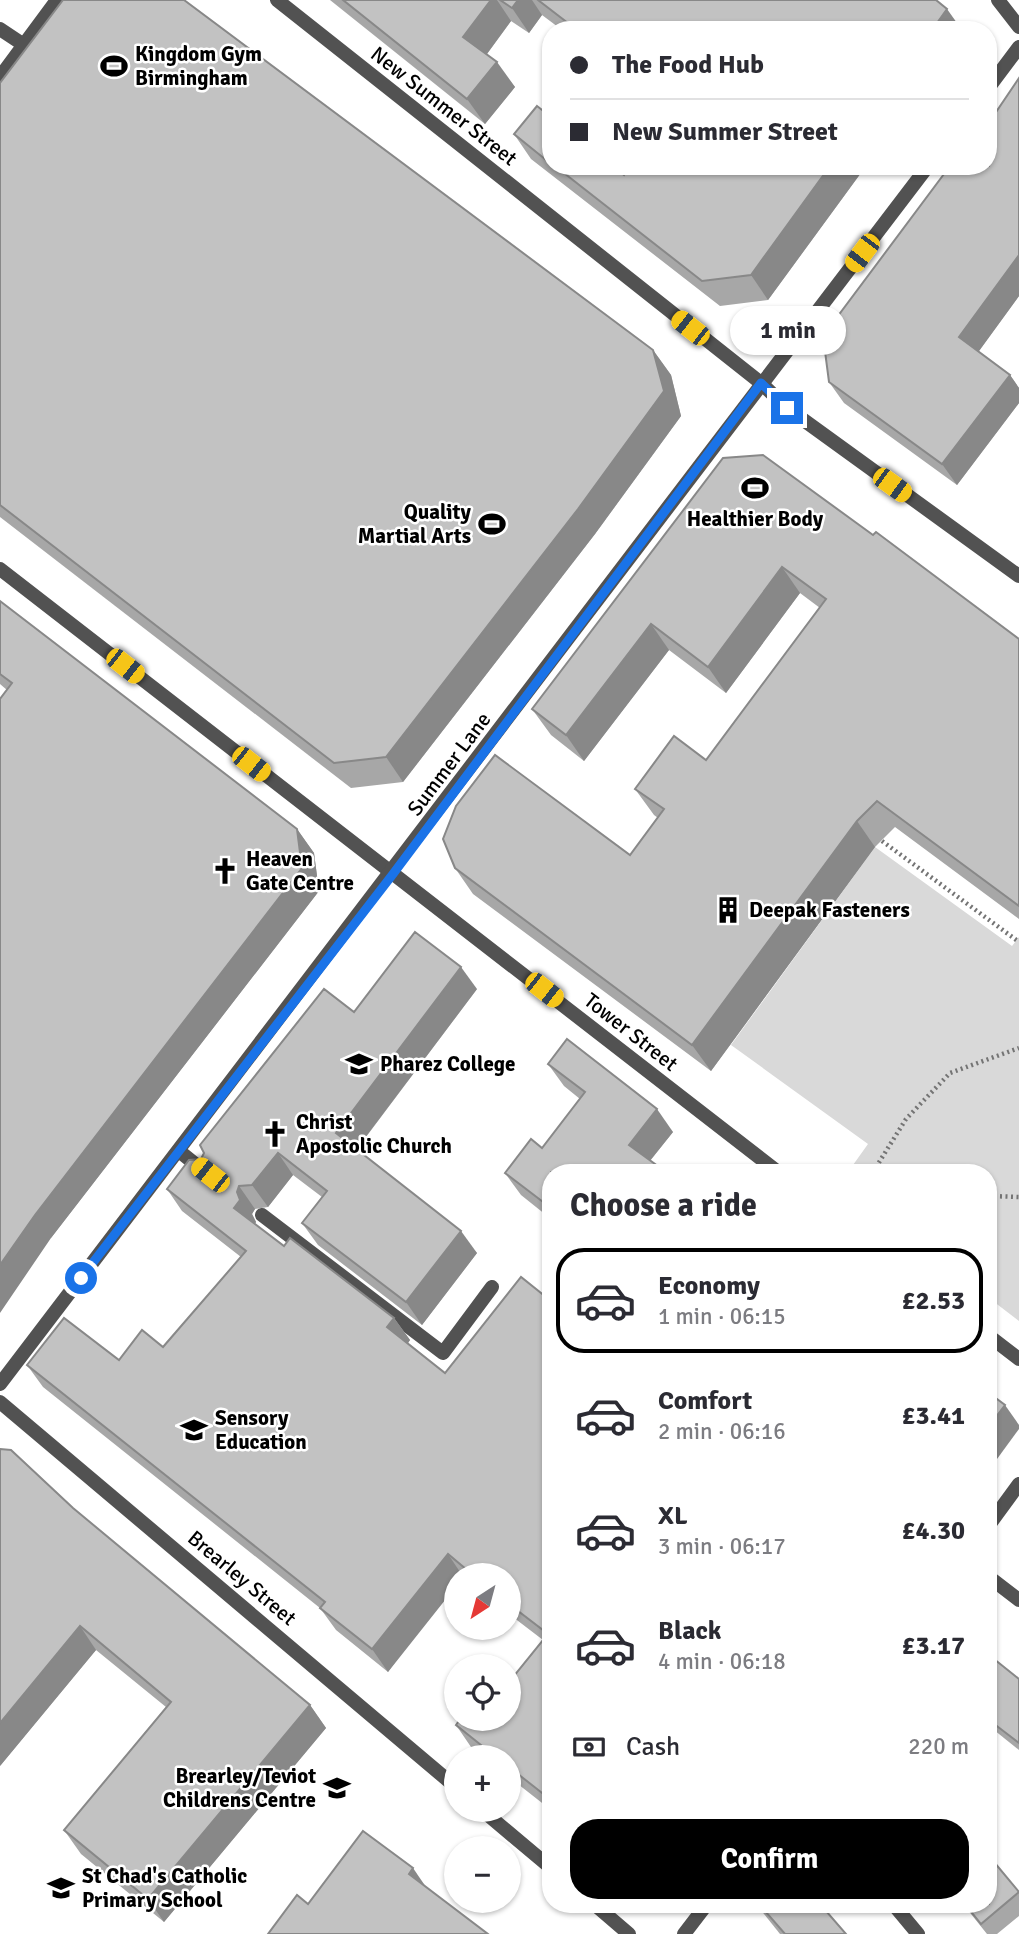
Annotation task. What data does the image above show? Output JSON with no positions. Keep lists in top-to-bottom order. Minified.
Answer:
{"streets":{"street":["New Summer Street","Summer Lane","Tower Street","Brearley Street"]},"crossings":[["New Summer Street","Summer Lane"],["Summer Lane","Tower Street"]],"places":{"sports":["Kingdom Gym Birmingham","Healthier Body","Quality Martial Arts"],"church":["Heaven Gate Centre","Christ Apostolic Church"],"building":["Deepak Fasteners"],"school or university":["Pharez College","Sensory Education","Brearley/Teviot Childrens Centre","St Chad's Catholic Primary School"]},"north":"bottom left","page":{"banner":["The Food Hub","New Summer Street"],"bubble":"1 min","heading":"Choose a ride","list":[{"name":"Economy","note":"1 min · 06:15","value":"£2.53"},{"name":"Comfort","note":"2 min · 06:16","value":"£3.41"},{"name":"XL","note":"3 min · 06:17","value":"£4.30"},{"name":"Black","note":"4 min · 06:18","value":"£3.17"}],"map_buttons":["+","−"],"pay":["Cash","220 m"],"buttons":"Confirm"}}
